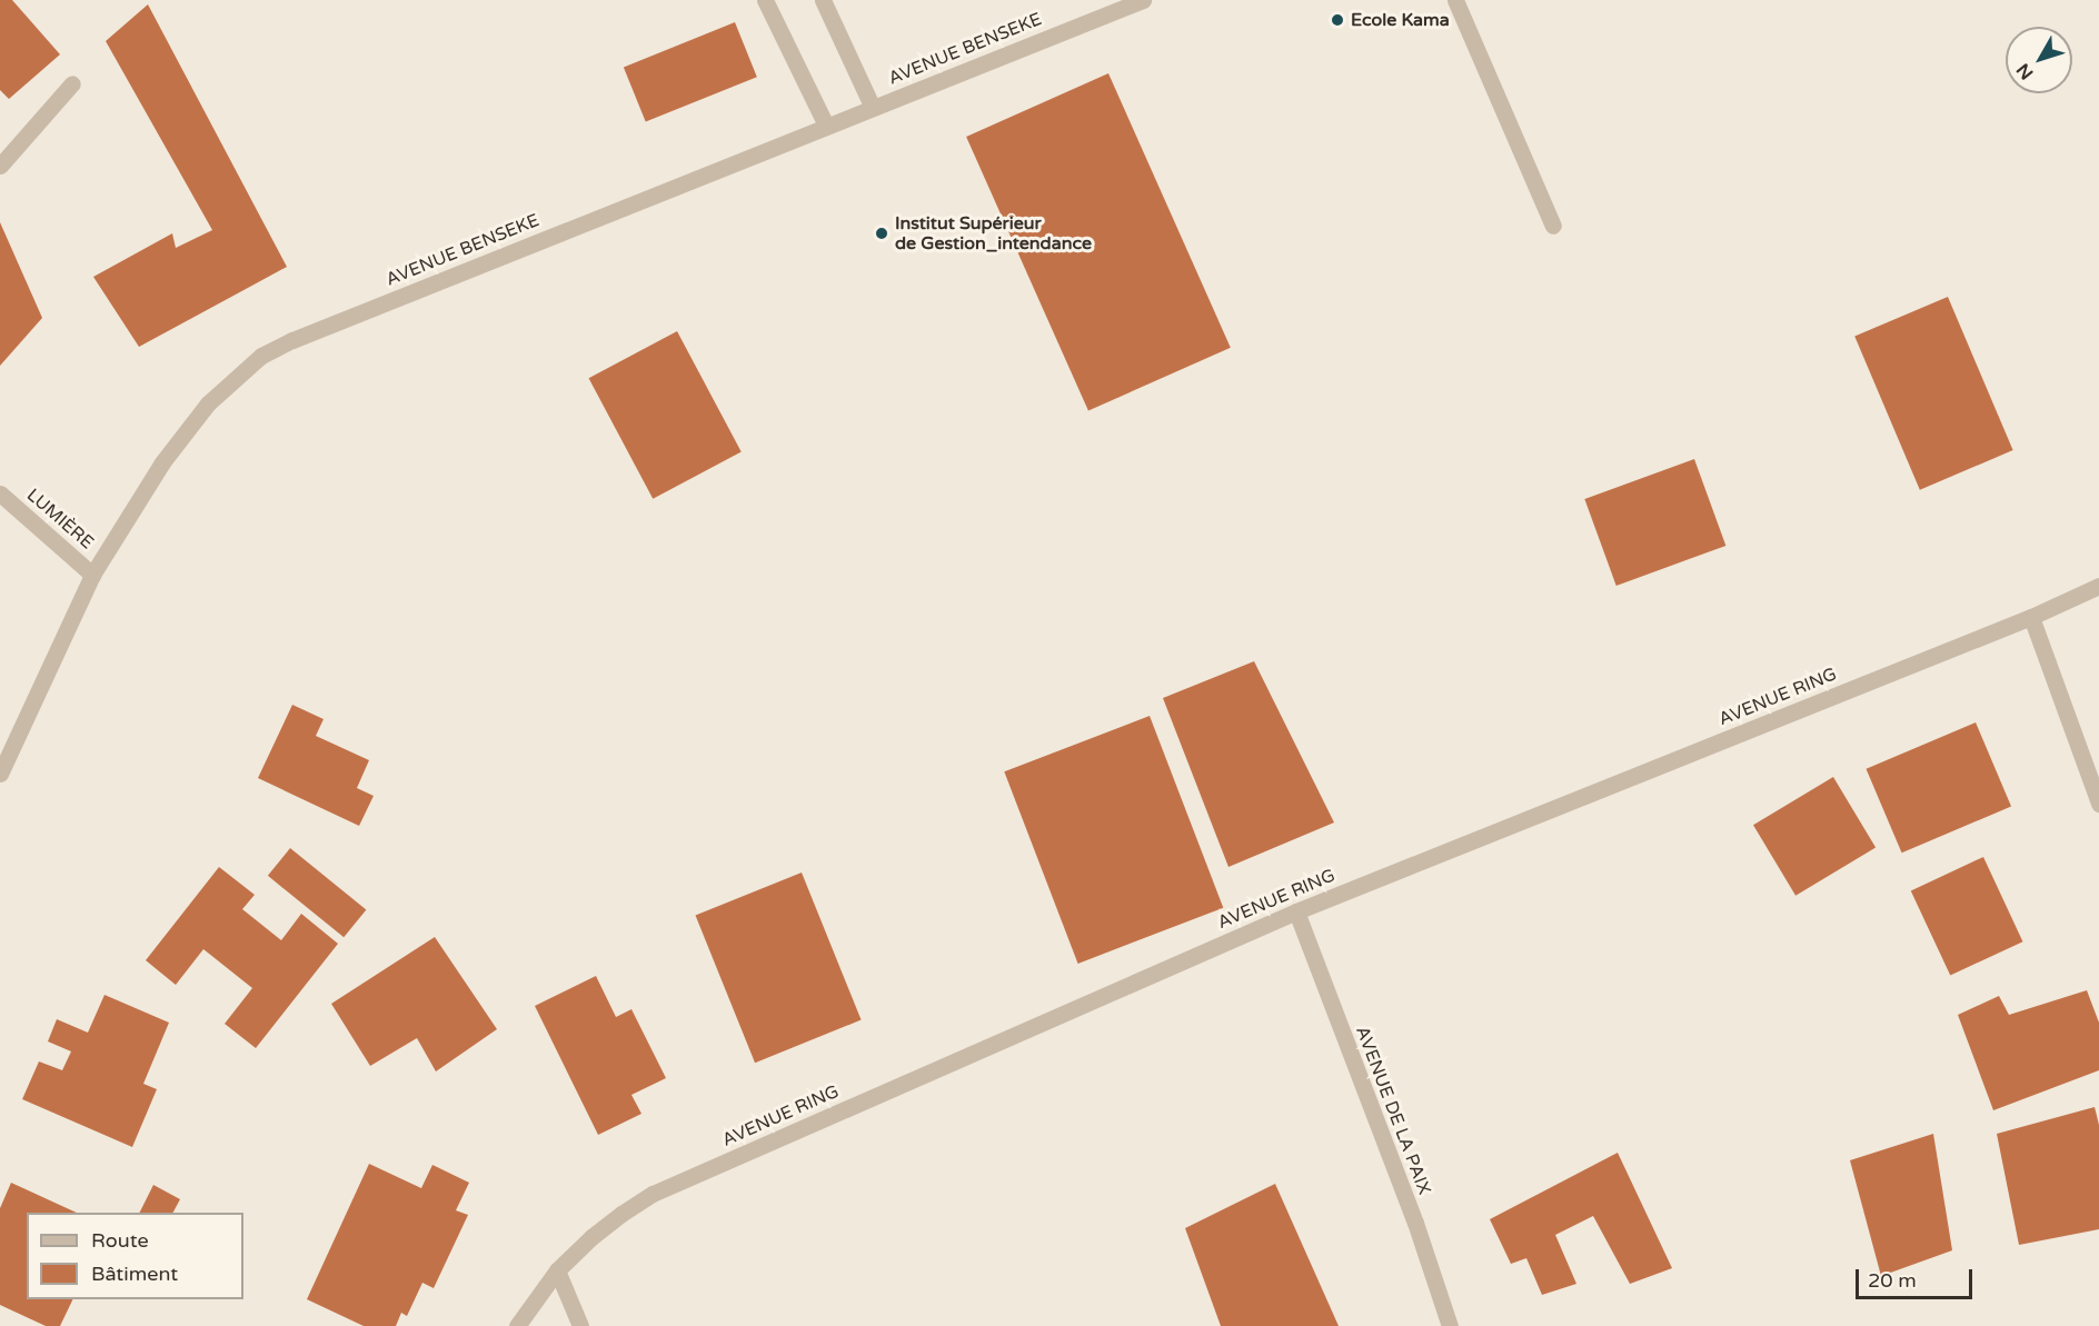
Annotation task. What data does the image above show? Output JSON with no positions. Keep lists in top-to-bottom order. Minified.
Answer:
{"streets":{"street":["AVENUE BENSEKE","LUMIÈRE","AVENUE RING","AVENUE DE LA PAIX"]},"crossings":[["AVENUE BENSEKE","LUMIÈRE"],["AVENUE RING","AVENUE DE LA PAIX"]],"places":["Ecole Kama","Institut Supérieur de Gestion_intendance"],"legend":["Route","Bâtiment"],"scale_bar":"20 m","north":"bottom left"}
